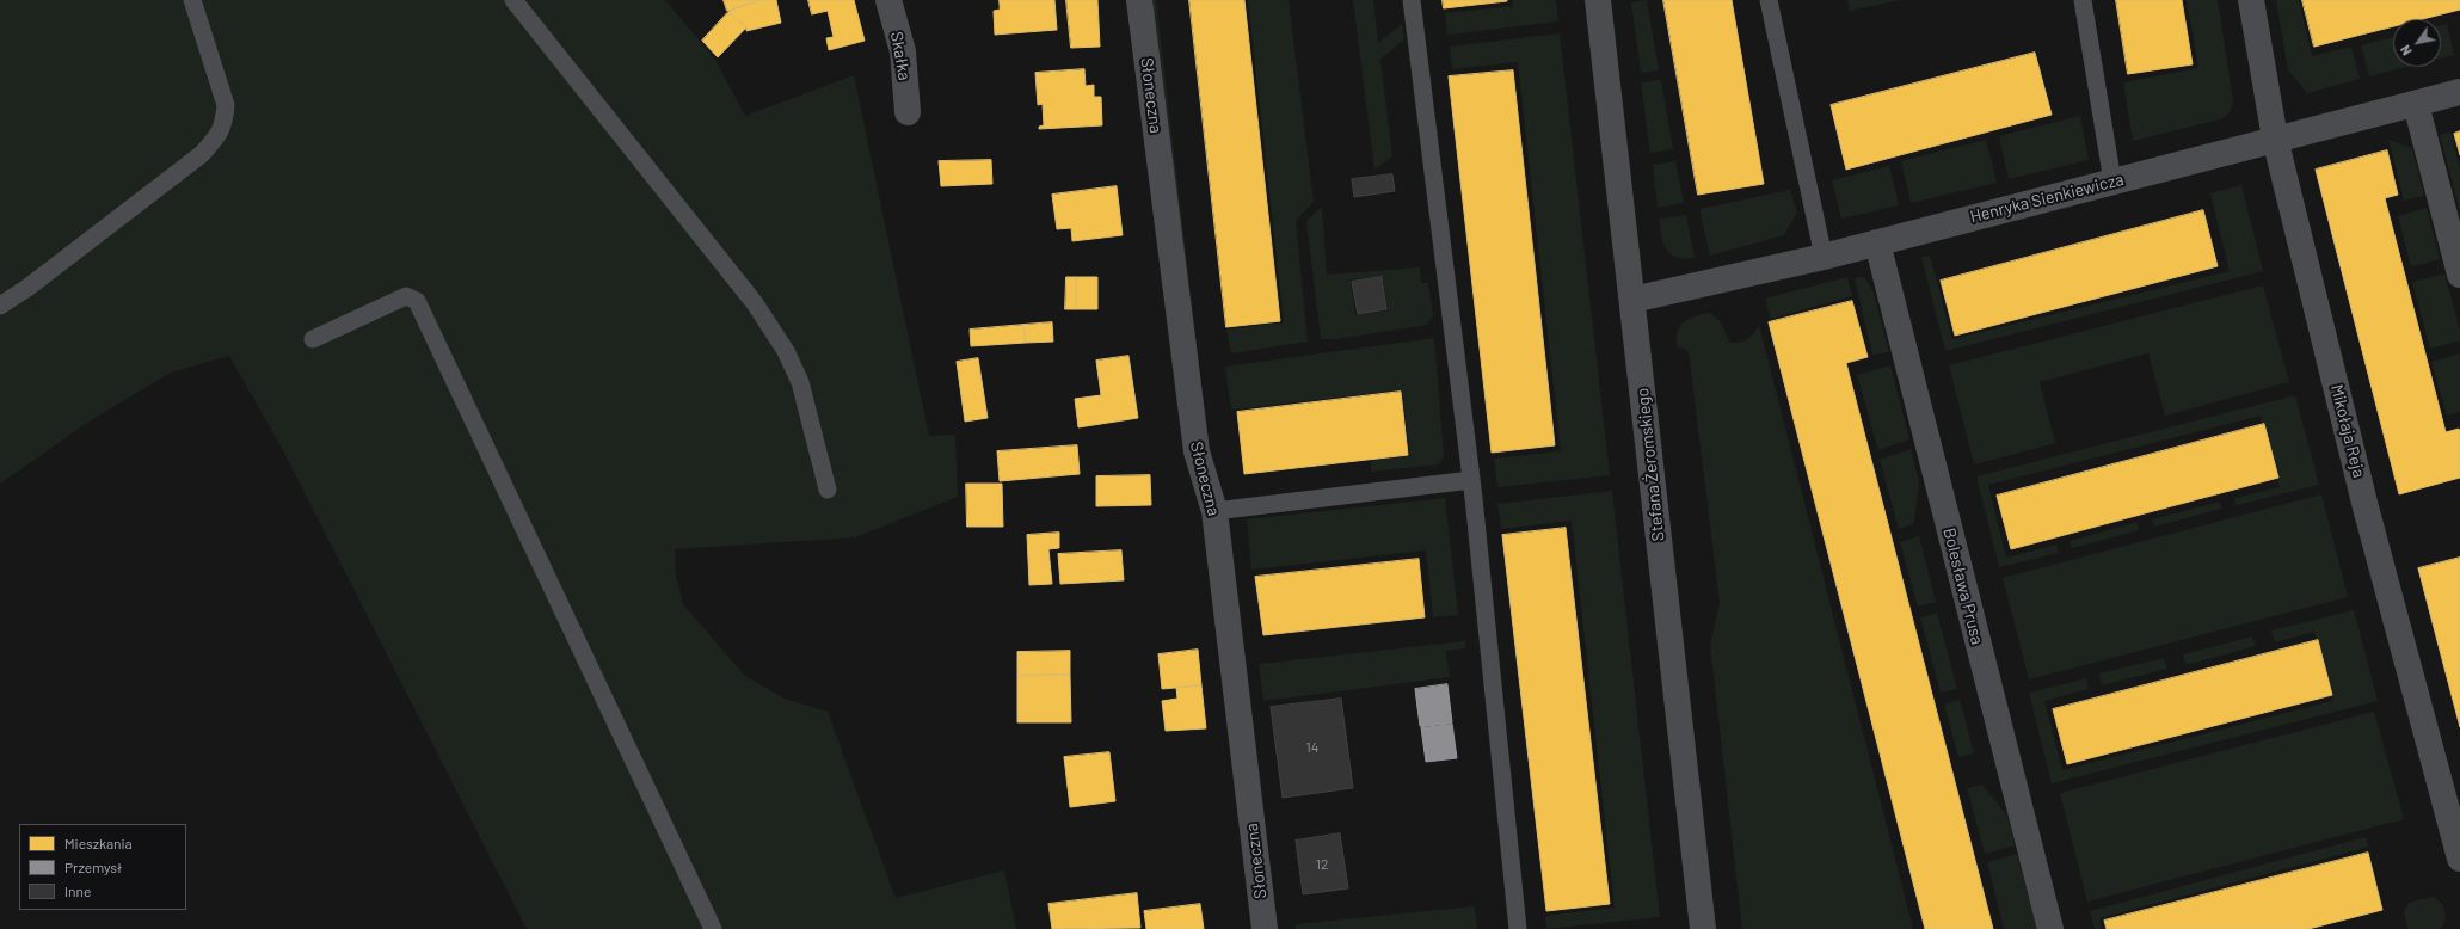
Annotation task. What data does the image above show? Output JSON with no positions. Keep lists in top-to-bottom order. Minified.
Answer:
{"streets":{"street":["Skałka","Słoneczna","Henryka Sienkiewicza","Mikołaja Reja","Stefana Żeromskiego","Bolesława Prusa"]},"crossings":[["Henryka Sienkiewicza","Mikołaja Reja"],["Henryka Sienkiewicza","Stefana Żeromskiego"],["Henryka Sienkiewicza","Bolesława Prusa"]],"house_numbers":["14","12"],"legend":["Mieszkania","Przemysł","Inne"],"north":"bottom left"}
